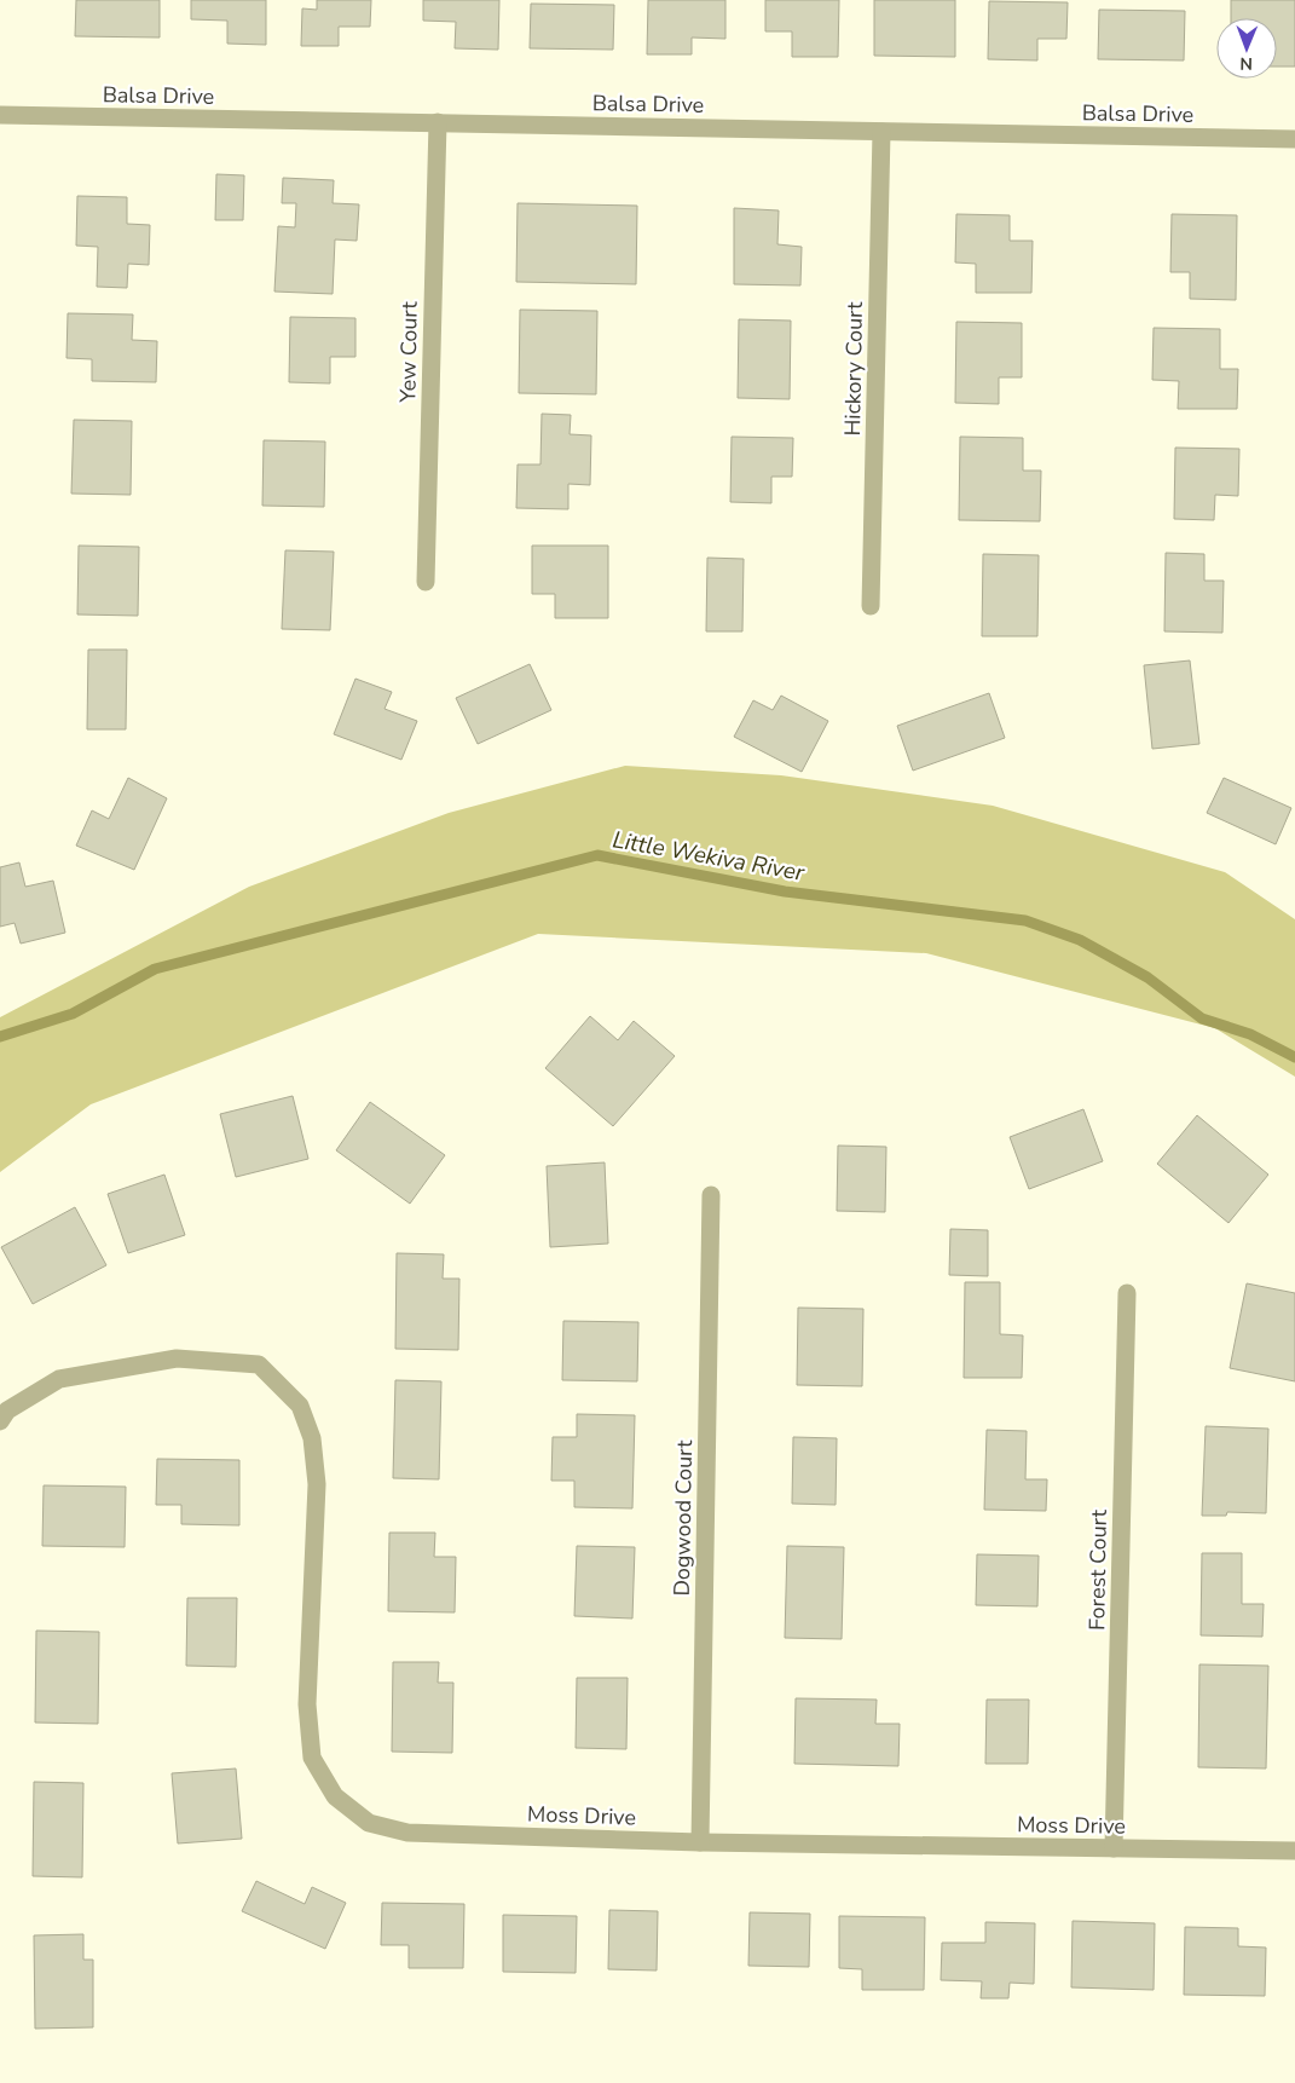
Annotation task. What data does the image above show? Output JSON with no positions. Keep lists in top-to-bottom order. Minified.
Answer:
{"streets":{"street":["Balsa Drive","Yew Court","Hickory Court","Dogwood Court","Forest Court","Moss Drive"]},"crossings":[["Balsa Drive","Yew Court"],["Balsa Drive","Hickory Court"],["Dogwood Court","Moss Drive"],["Forest Court","Moss Drive"]],"water":["Little Wekiva River"],"north":"bottom"}
